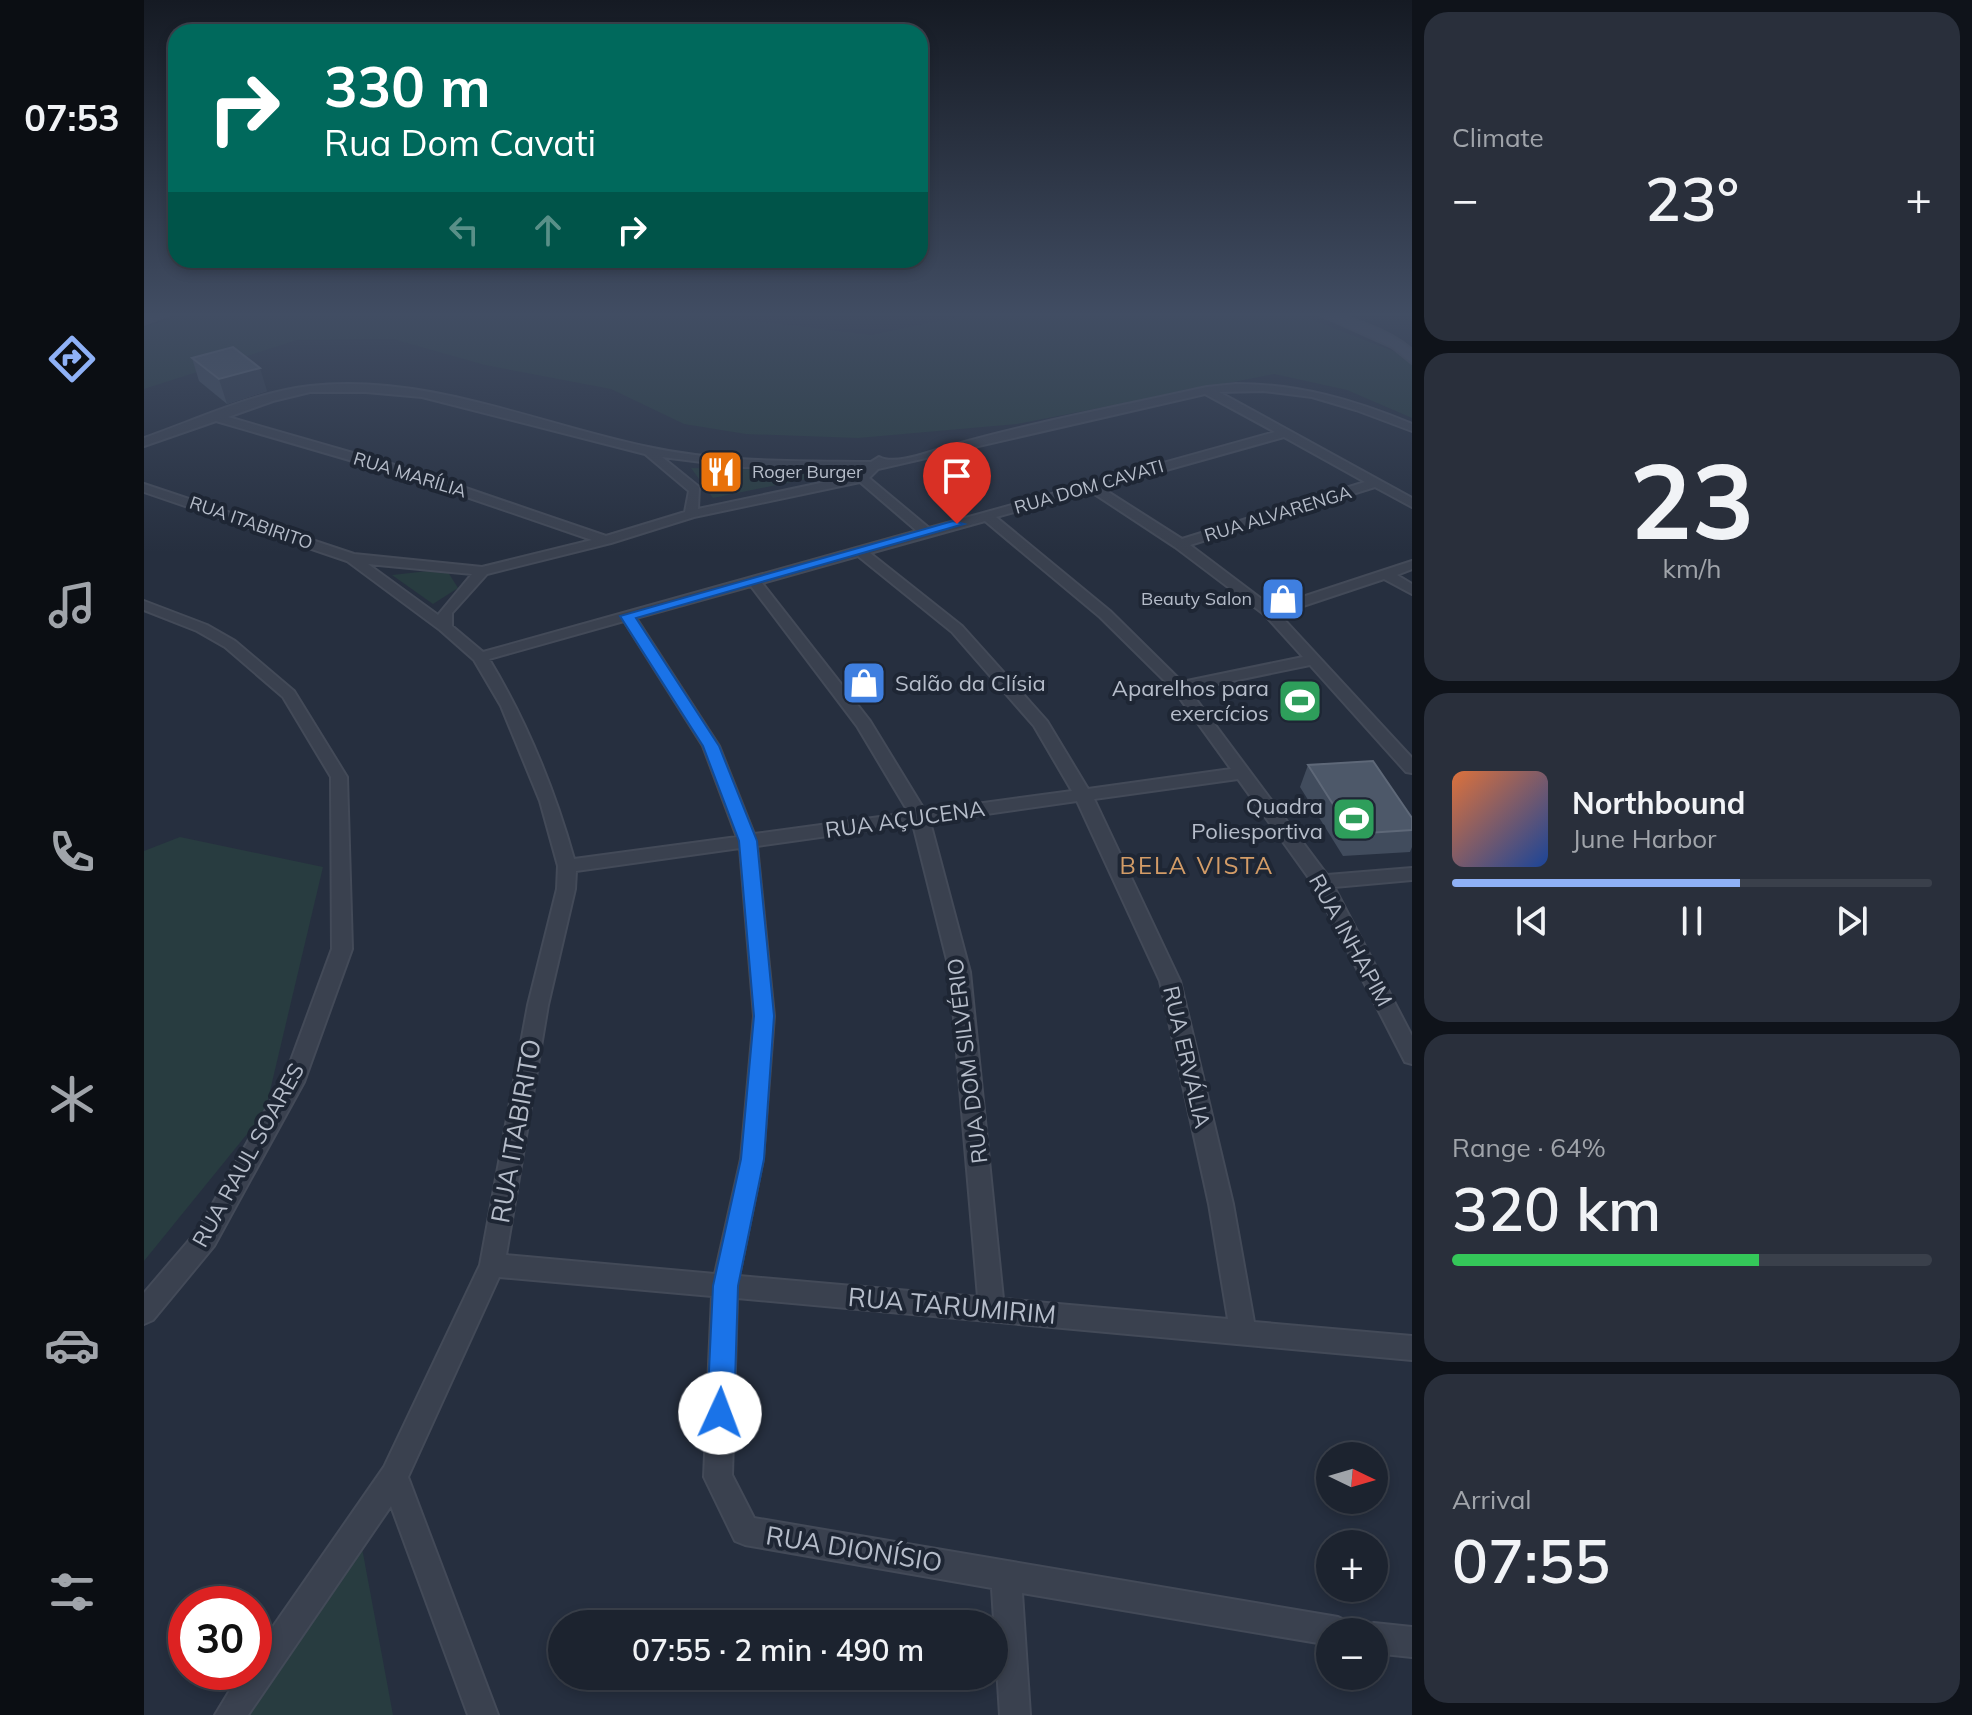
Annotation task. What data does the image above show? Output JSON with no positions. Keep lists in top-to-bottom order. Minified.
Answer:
{"streets":{"street":["RUA MARÍLIA","RUA DOM CAVATI","RUA ALVARENGA","RUA ITABIRITO","RUA AÇUCENA","RUA INHAPIM","RUA ERVÁLIA","RUA DOM SILVÉRIO","RUA RAUL SOARES","RUA TARUMIRIM","RUA DIONÍSIO"]},"crossings":[["RUA DOM CAVATI","RUA ITABIRITO"],["RUA DOM CAVATI","RUA INHAPIM"],["RUA DOM CAVATI","RUA ERVÁLIA"],["RUA DOM CAVATI","RUA DOM SILVÉRIO"],["RUA DOM CAVATI","RUA DIONÍSIO"],["RUA ITABIRITO","RUA AÇUCENA"],["RUA ITABIRITO","RUA TARUMIRIM"],["RUA AÇUCENA","RUA INHAPIM"],["RUA AÇUCENA","RUA ERVÁLIA"],["RUA AÇUCENA","RUA DOM SILVÉRIO"],["RUA AÇUCENA","RUA DIONÍSIO"],["RUA ERVÁLIA","RUA TARUMIRIM"],["RUA DOM SILVÉRIO","RUA TARUMIRIM"],["RUA TARUMIRIM","RUA DIONÍSIO"]],"districts":["BELA VISTA"],"places":{"restaurant":["Roger Burger"],"shop":["Beauty Salon","Salão da Clísia"],"sports":["Aparelhos para exercícios","Quadra Poliesportiva"]},"north":"right","page":{"tabs":"07:53","tile":["Climate",["23","km/h"],["Range · 64%","320 km"],["Arrival","07:55"]],"turn":["330 m","Rua Dom Cavati"],"heat":["−","23°","+"],"song":["Northbound","June Harbor"],"map_buttons":["+","−"],"limit":"30","trip":"07:55 · 2 min · 490 m"}}
